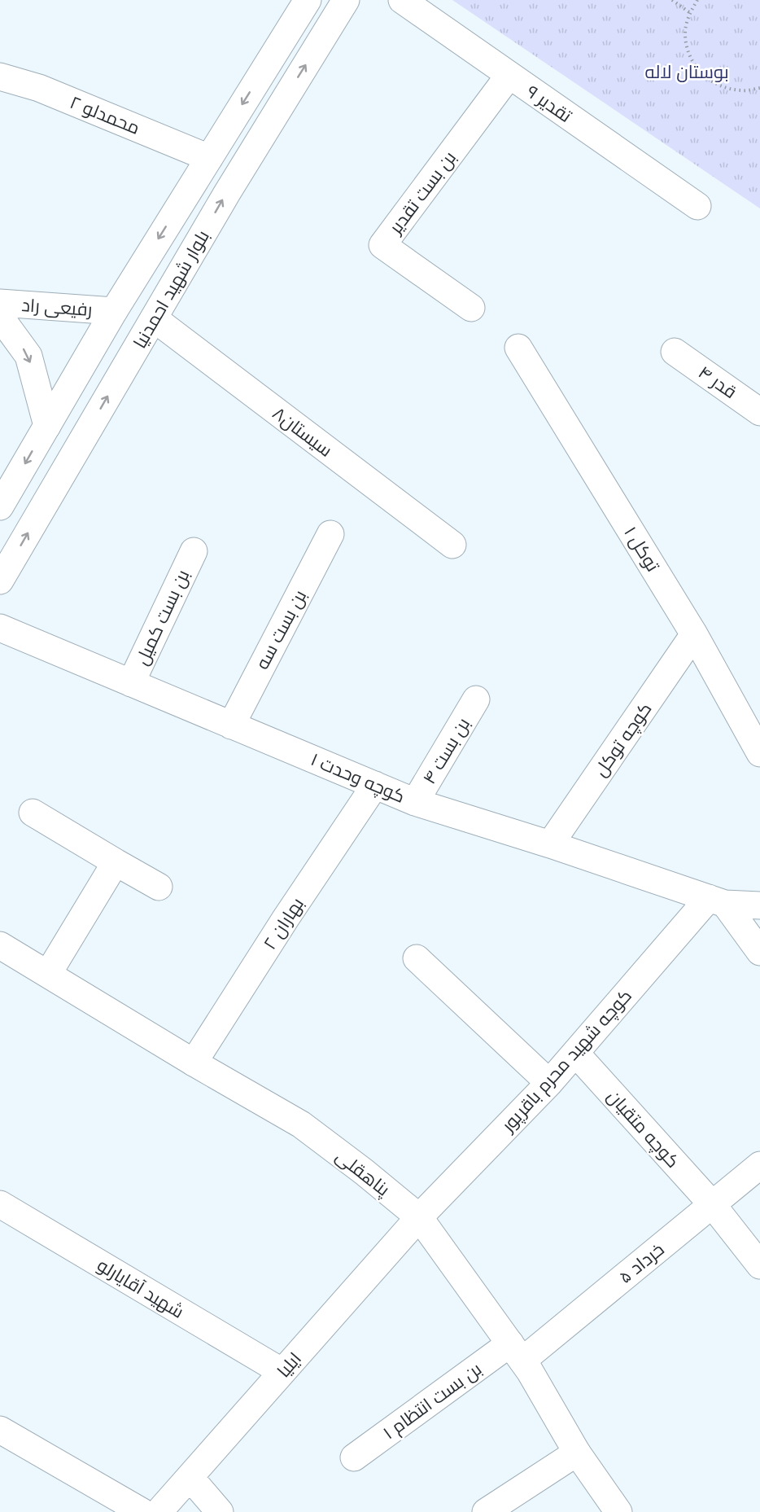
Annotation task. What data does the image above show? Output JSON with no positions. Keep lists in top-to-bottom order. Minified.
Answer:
{"streets":{"street":["۹ تقدیر","محمدلو ۲","بن بست تقدیر","بلوار شهید احمدنیا","رفیعی راد","قدر ۴","سیستان۸","توکل ۱","بن بست کمیل","بن بست سه","کوچه توکل","بن بست ۴","کوچه وحدت ۱","بهاران ۲","کوچه شهید محرم باقرپور","کوچه متقیان","پناهقلی","خرداد ۵","شهید آقایارلو","ایلیا","بن بست انتظام ۱"]},"crossings":[["۹ تقدیر","بن بست تقدیر"],["محمدلو ۲","بلوار شهید احمدنیا"],["بلوار شهید احمدنیا","رفیعی راد"],["بلوار شهید احمدنیا","سیستان۸"],["توکل ۱","کوچه توکل"],["بن بست کمیل","کوچه وحدت ۱"],["بن بست سه","کوچه وحدت ۱"],["کوچه توکل","کوچه وحدت ۱"],["بن بست ۴","کوچه وحدت ۱"],["کوچه وحدت ۱","بهاران ۲"],["کوچه وحدت ۱","کوچه شهید محرم باقرپور"],["بهاران ۲","پناهقلی"],["کوچه شهید محرم باقرپور","کوچه متقیان"],["کوچه شهید محرم باقرپور","پناهقلی"],["کوچه شهید محرم باقرپور","ایلیا"],["کوچه متقیان","خرداد ۵"],["پناهقلی","خرداد ۵"],["پناهقلی","ایلیا"],["پناهقلی","بن بست انتظام ۱"],["خرداد ۵","بن بست انتظام ۱"],["شهید آقایارلو","ایلیا"]],"one_way":["رفیعی راد"],"parks":["بوستان لاله"]}
